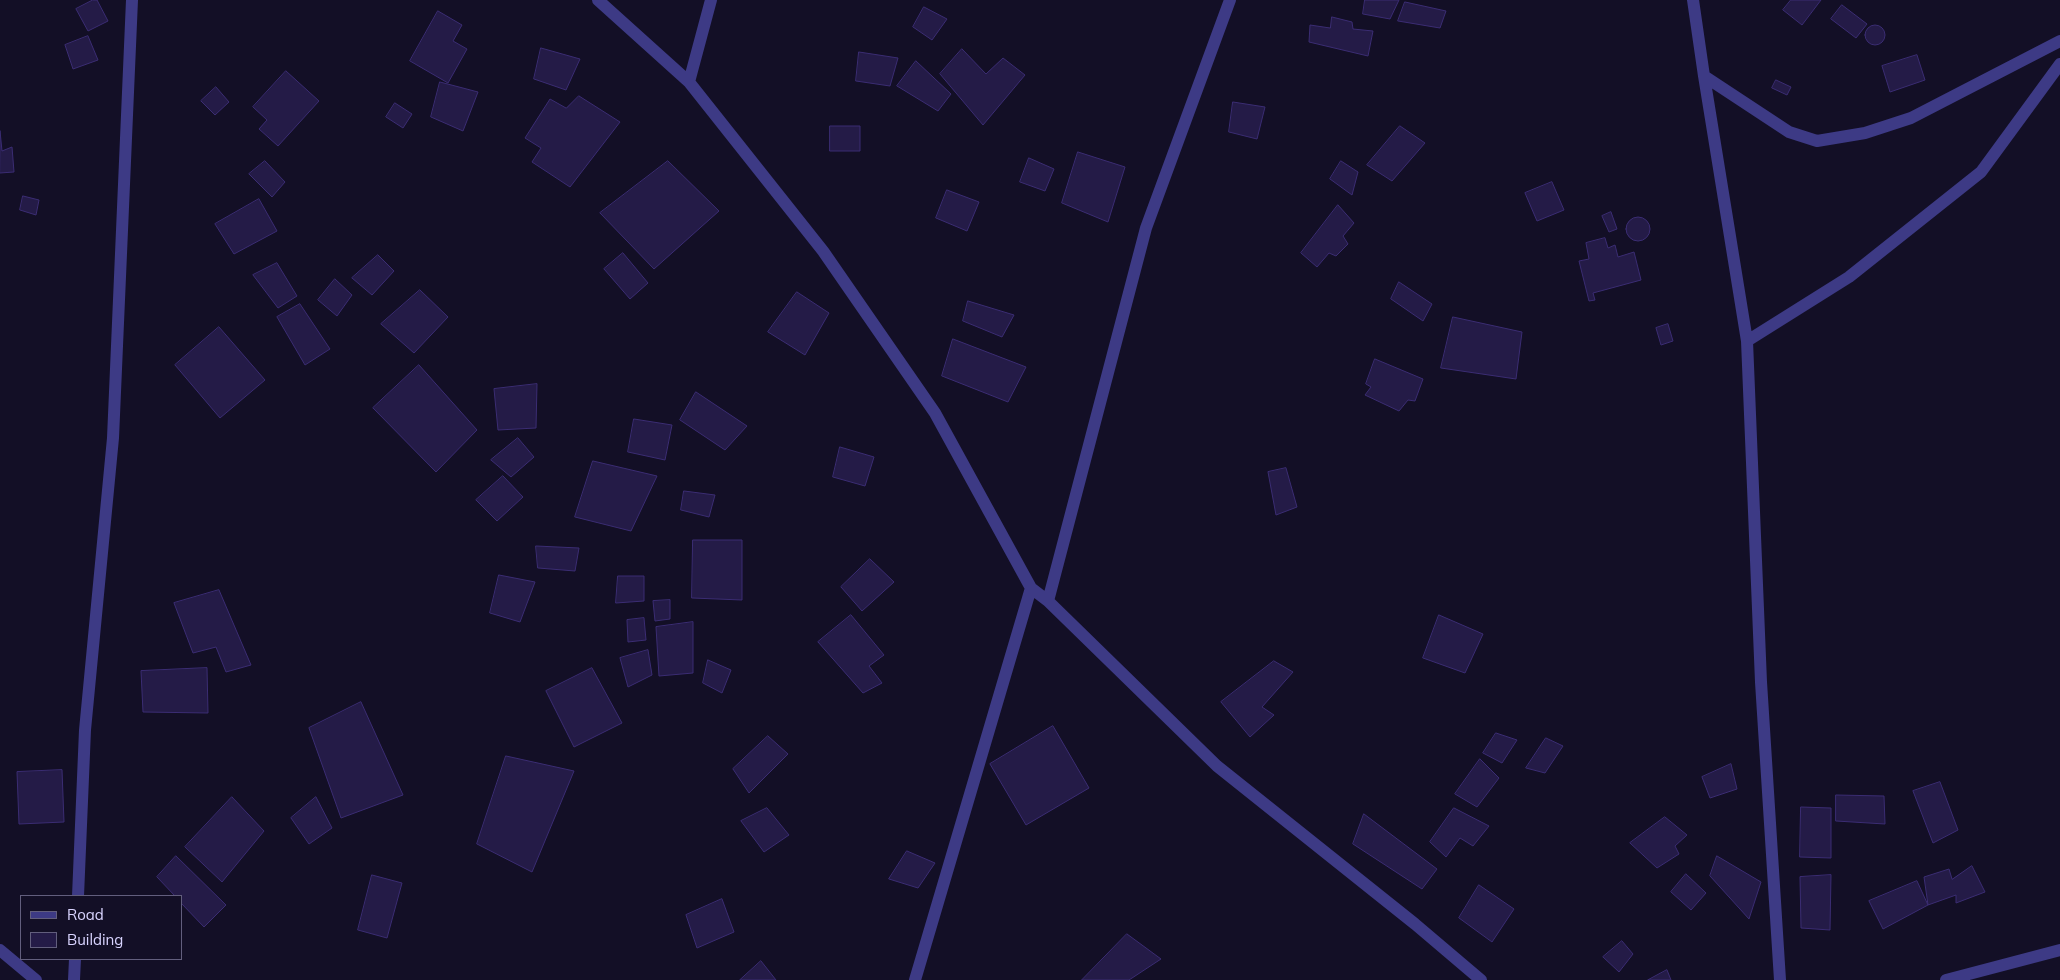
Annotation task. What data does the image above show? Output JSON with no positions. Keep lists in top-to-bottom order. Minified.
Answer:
{"legend":["Road","Building"]}
